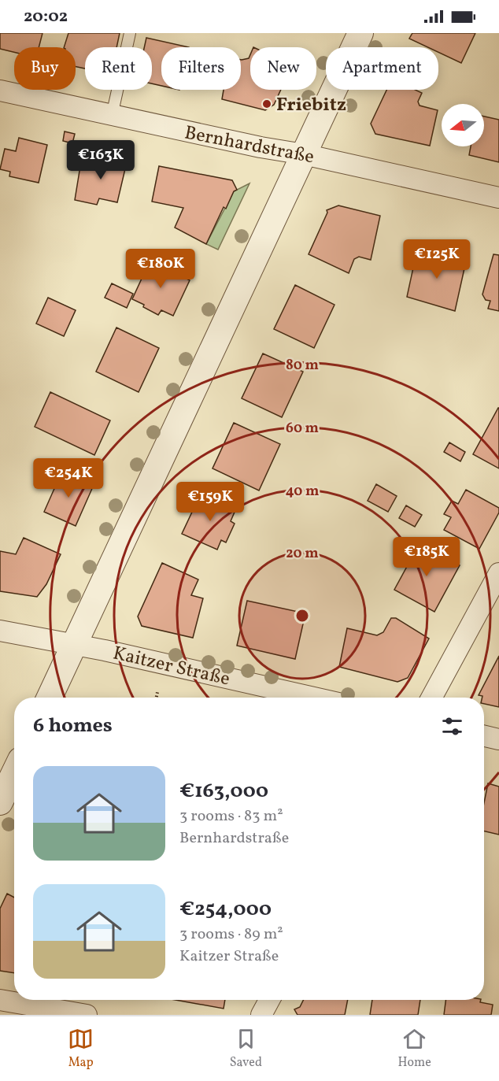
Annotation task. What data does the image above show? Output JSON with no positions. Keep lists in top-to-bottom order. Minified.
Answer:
{"streets":{"street":["Bernhardstraße","Kaitzer Straße"]},"places":["Friebitz"],"north":"left","page":{"status":"20:02","chip":["Buy","Rent","Filters","New","Apartment"],"price":["€163K","€125K","€180K","€254K","€159K","€185K"],"heading":"6 homes","list":[{"name":"€163,000","note":"3 rooms · 83 m² · Bernhardstraße"},{"name":"€254,000","note":"3 rooms · 89 m² · Kaitzer Straße"}],"tabs":["Map","Saved","Home"]},"rings":["80 m","60 m","40 m","20 m"]}
